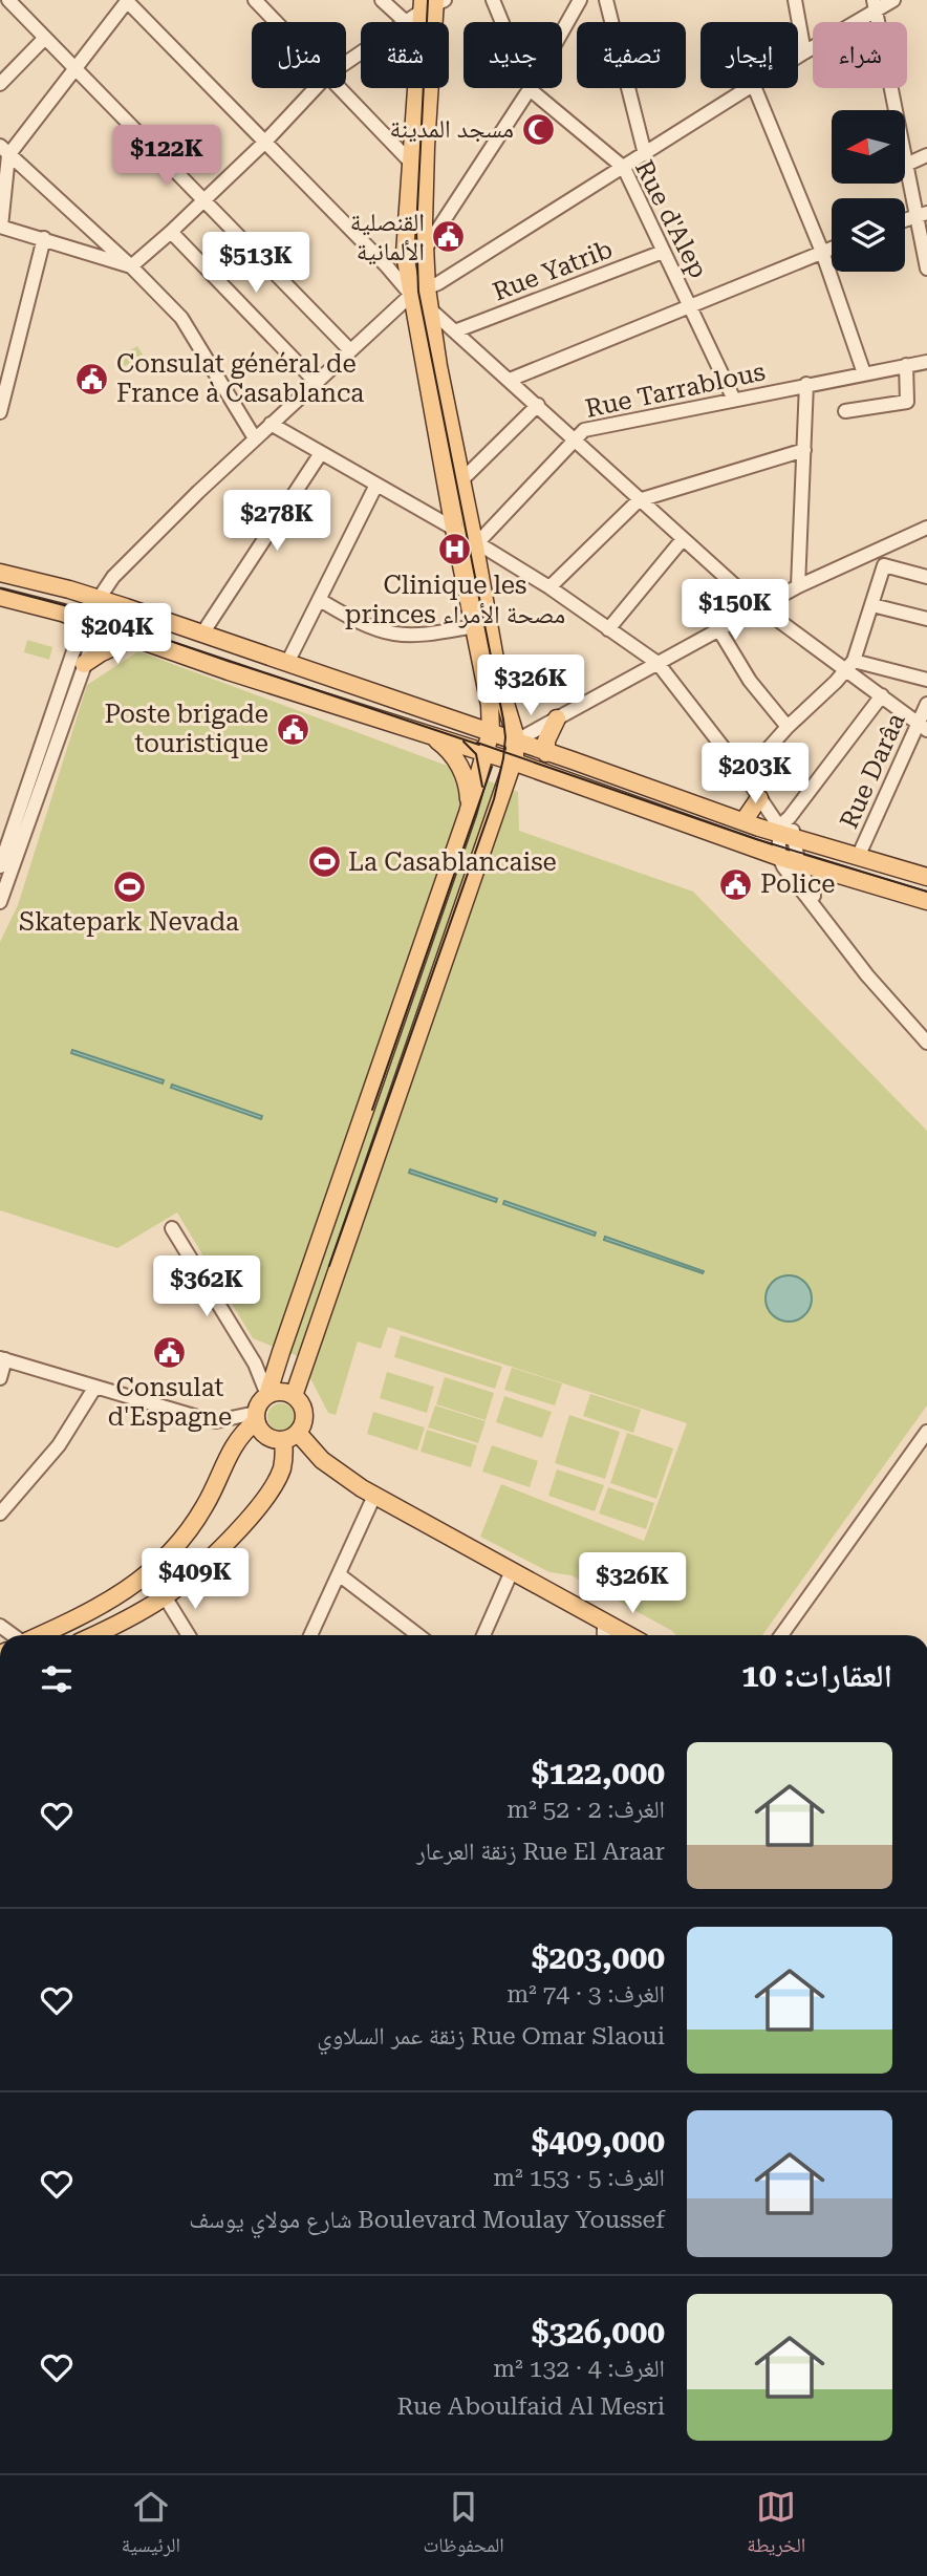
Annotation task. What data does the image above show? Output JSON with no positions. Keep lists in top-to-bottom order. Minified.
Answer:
{"streets":{"street":["Rue d'Alep","Rue Yatrib","Rue Tarrablous","Rue Darâa"]},"crossings":[["Rue d'Alep","Rue Yatrib"],["Rue d'Alep","Rue Tarrablous"]],"places":{"mosque":["مسجد المدينة"],"public building":["القنصلية الألمانية","Consulat général de France à Casablanca","Poste brigade touristique","Police","Consulat d'Espagne"],"hospital":["Clinique les princes مصحة الأمراء"],"sports":["La Casablancaise","Skatepark Nevada"]},"north":"left","page":{"chip":["شراء","إيجار","تصفية","جديد","شقة","منزل"],"price":["$122K","$513K","$278K","$150K","$204K","$326K","$203K","$362K","$409K","$326K"],"heading":"العقارات: 10","list":[{"name":"$122,000","note":"الغرف: 2 · 52 m² · Rue El Araar زنقة العرعار"},{"name":"$203,000","note":"الغرف: 3 · 74 m² · Rue Omar Slaoui زنقة عمر السلاوي"},{"name":"$409,000","note":"الغرف: 5 · 153 m² · Boulevard Moulay Youssef شارع مولاي يوسف"},{"name":"$326,000","note":"الغرف: 4 · 132 m² · Rue Aboulfaid Al Mesri"}],"tabs":["الخريطة","المحفوظات","الرئيسية"]}}
